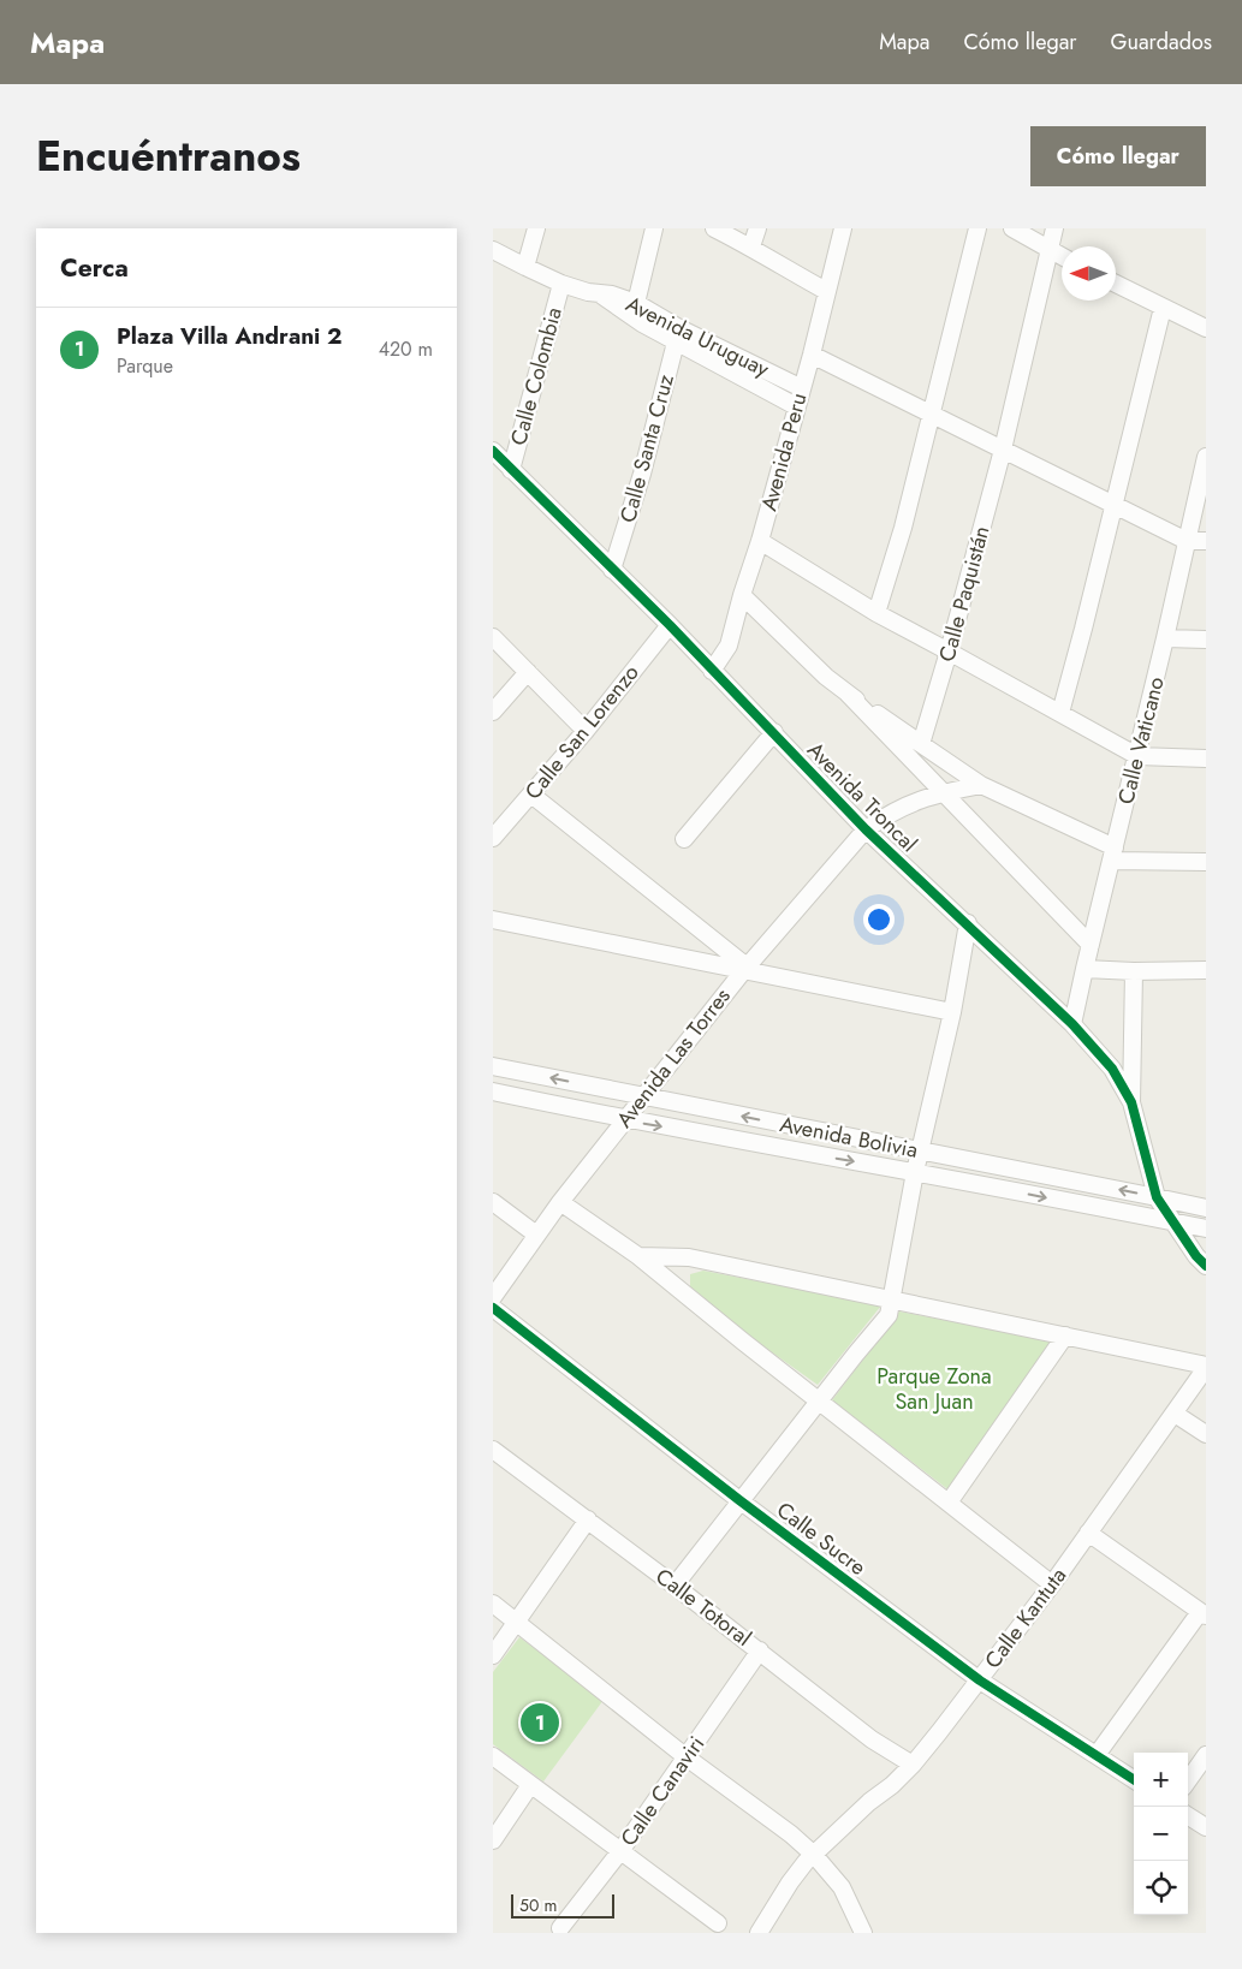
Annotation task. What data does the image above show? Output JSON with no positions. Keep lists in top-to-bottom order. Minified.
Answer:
{"streets":{"street":["Avenida Uruguay","Calle Colombia","Calle Santa Cruz","Avenida Peru","Calle Paquistán","Calle San Lorenzo","Calle Vaticano","Avenida Troncal","Avenida Las Torres","Avenida Bolivia","Calle Sucre","Calle Totoral","Calle Kantuta","Calle Canaviri"]},"crossings":[["Avenida Uruguay","Calle Colombia"],["Avenida Uruguay","Calle Santa Cruz"],["Avenida Uruguay","Avenida Peru"],["Calle Colombia","Avenida Troncal"],["Calle Santa Cruz","Avenida Troncal"],["Avenida Peru","Avenida Troncal"],["Calle San Lorenzo","Avenida Troncal"],["Calle Vaticano","Avenida Troncal"],["Avenida Troncal","Avenida Las Torres"],["Avenida Troncal","Avenida Bolivia"],["Avenida Las Torres","Avenida Bolivia"],["Calle Sucre","Calle Kantuta"],["Calle Totoral","Calle Kantuta"],["Calle Totoral","Calle Canaviri"]],"parks":["Parque Zona San Juan"],"scale_bar":"50 m","north":"left","page":{"header":"Mapa","nav":["Mapa","Cómo llegar","Guardados"],"title":"Encuéntranos","buttons":"Cómo llegar","heading":"Cerca","list":[{"mark":"1","name":"Plaza Villa Andrani 2","note":"Parque","value":"420 m"}],"pins":"1","map_buttons":["+","−"],"scale":"50 m"}}
